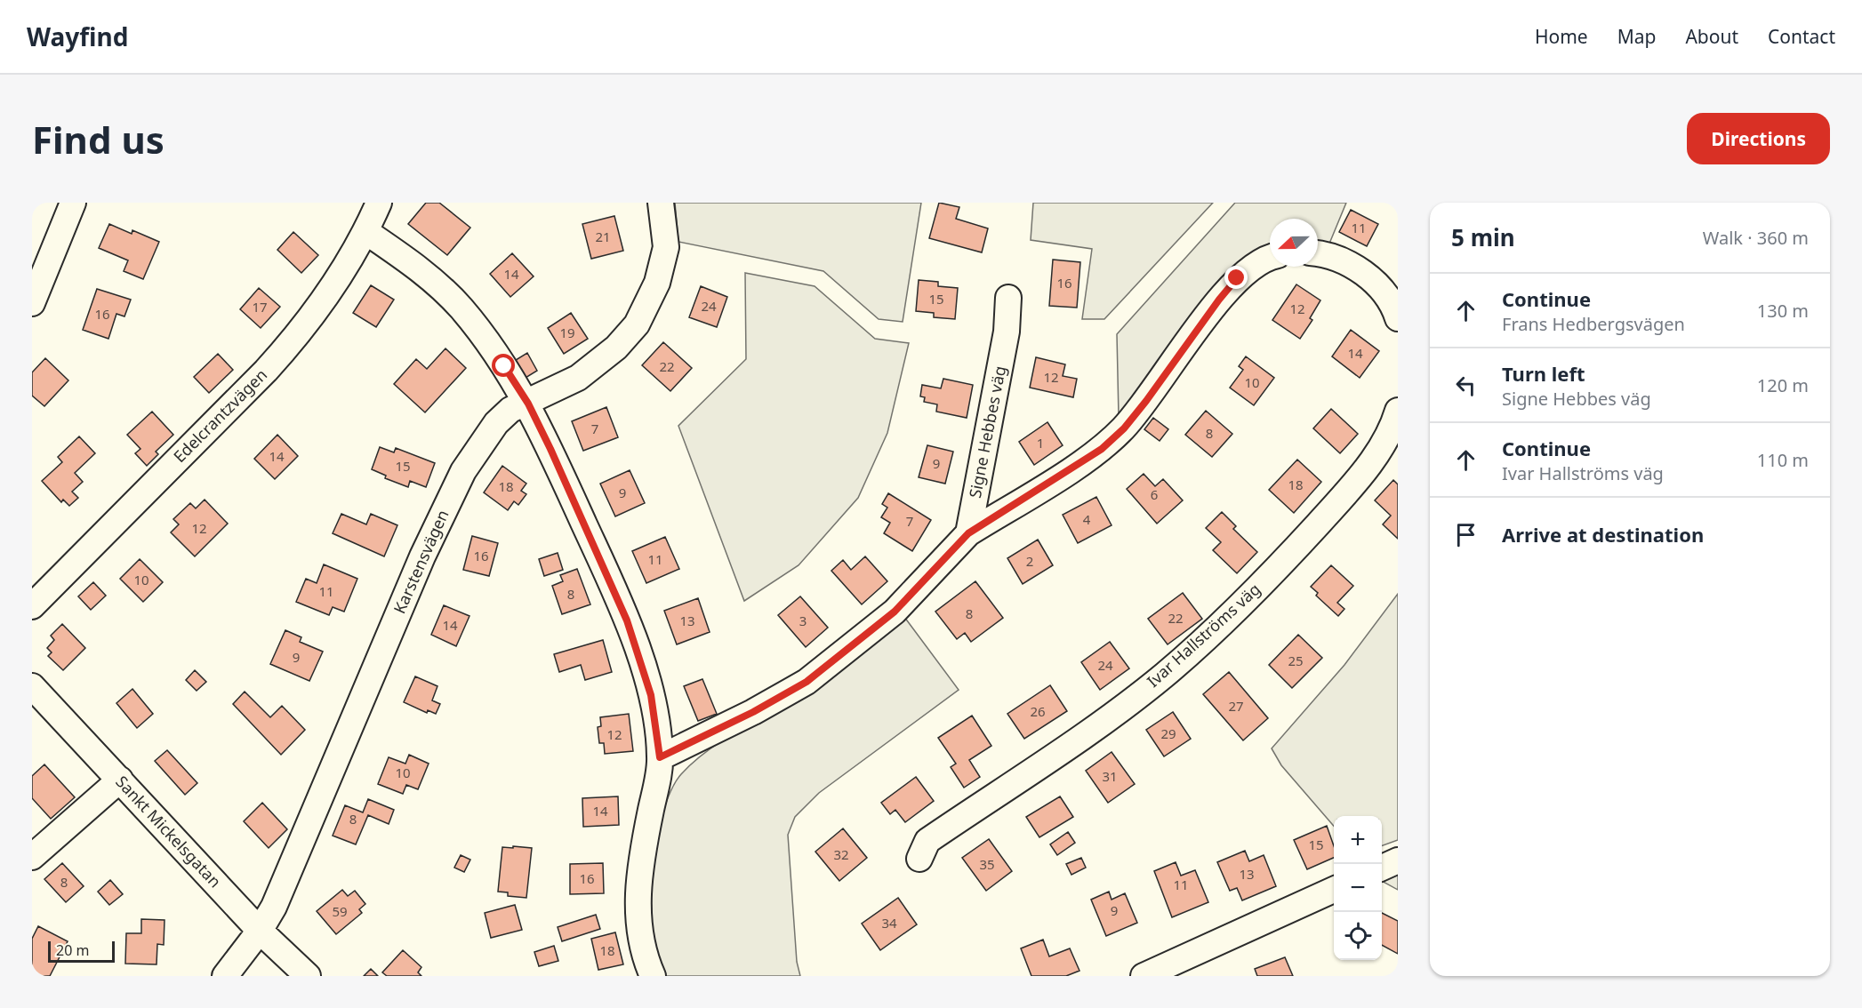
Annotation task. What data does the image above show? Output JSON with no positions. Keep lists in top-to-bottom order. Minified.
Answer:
{"streets":{"street":["Edelcrantzvägen","Signe Hebbes väg","Karstensvägen","Ivar Hallströms väg","Sankt Mickelsgatan"]},"crossings":[["Karstensvägen","Sankt Mickelsgatan"]],"house_numbers":["11","21","14","16","15","24","17","12","16","19","14","22","12","10","7","8","1","14","9","15","18","18","9","6","4","7","12","16","11","2","10","11","8","8","22","13","3","14","9","25","24","27","26","29","12","10","31","14","8","15","32","35","13","16","8","11","9","59","34","18"],"scale_bar":"20 m","north":"left","page":{"header":"Wayfind","nav":["Home","Map","About","Contact"],"buttons":"Directions","title":"Find us","heading":["5 min","Walk · 360 m"],"list":[["Continue","Frans Hedbergsvägen","130 m"],["Turn left","Signe Hebbes väg","120 m"],["Continue","Ivar Hallströms väg","110 m"],"Arrive at destination"],"map_buttons":["+","−"],"scale":"20 m"}}
